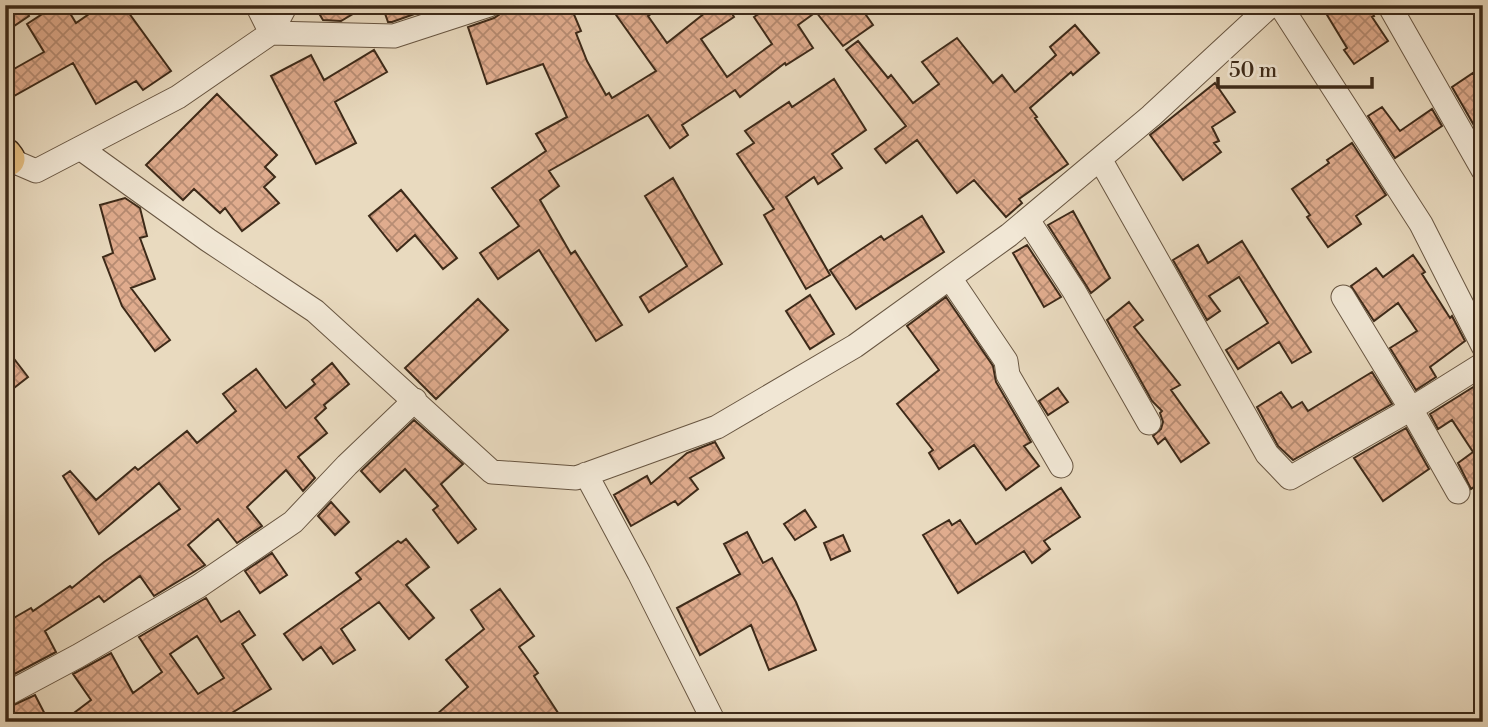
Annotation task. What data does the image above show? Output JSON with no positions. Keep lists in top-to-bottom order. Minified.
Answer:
{"scale_bar":"50 m"}
